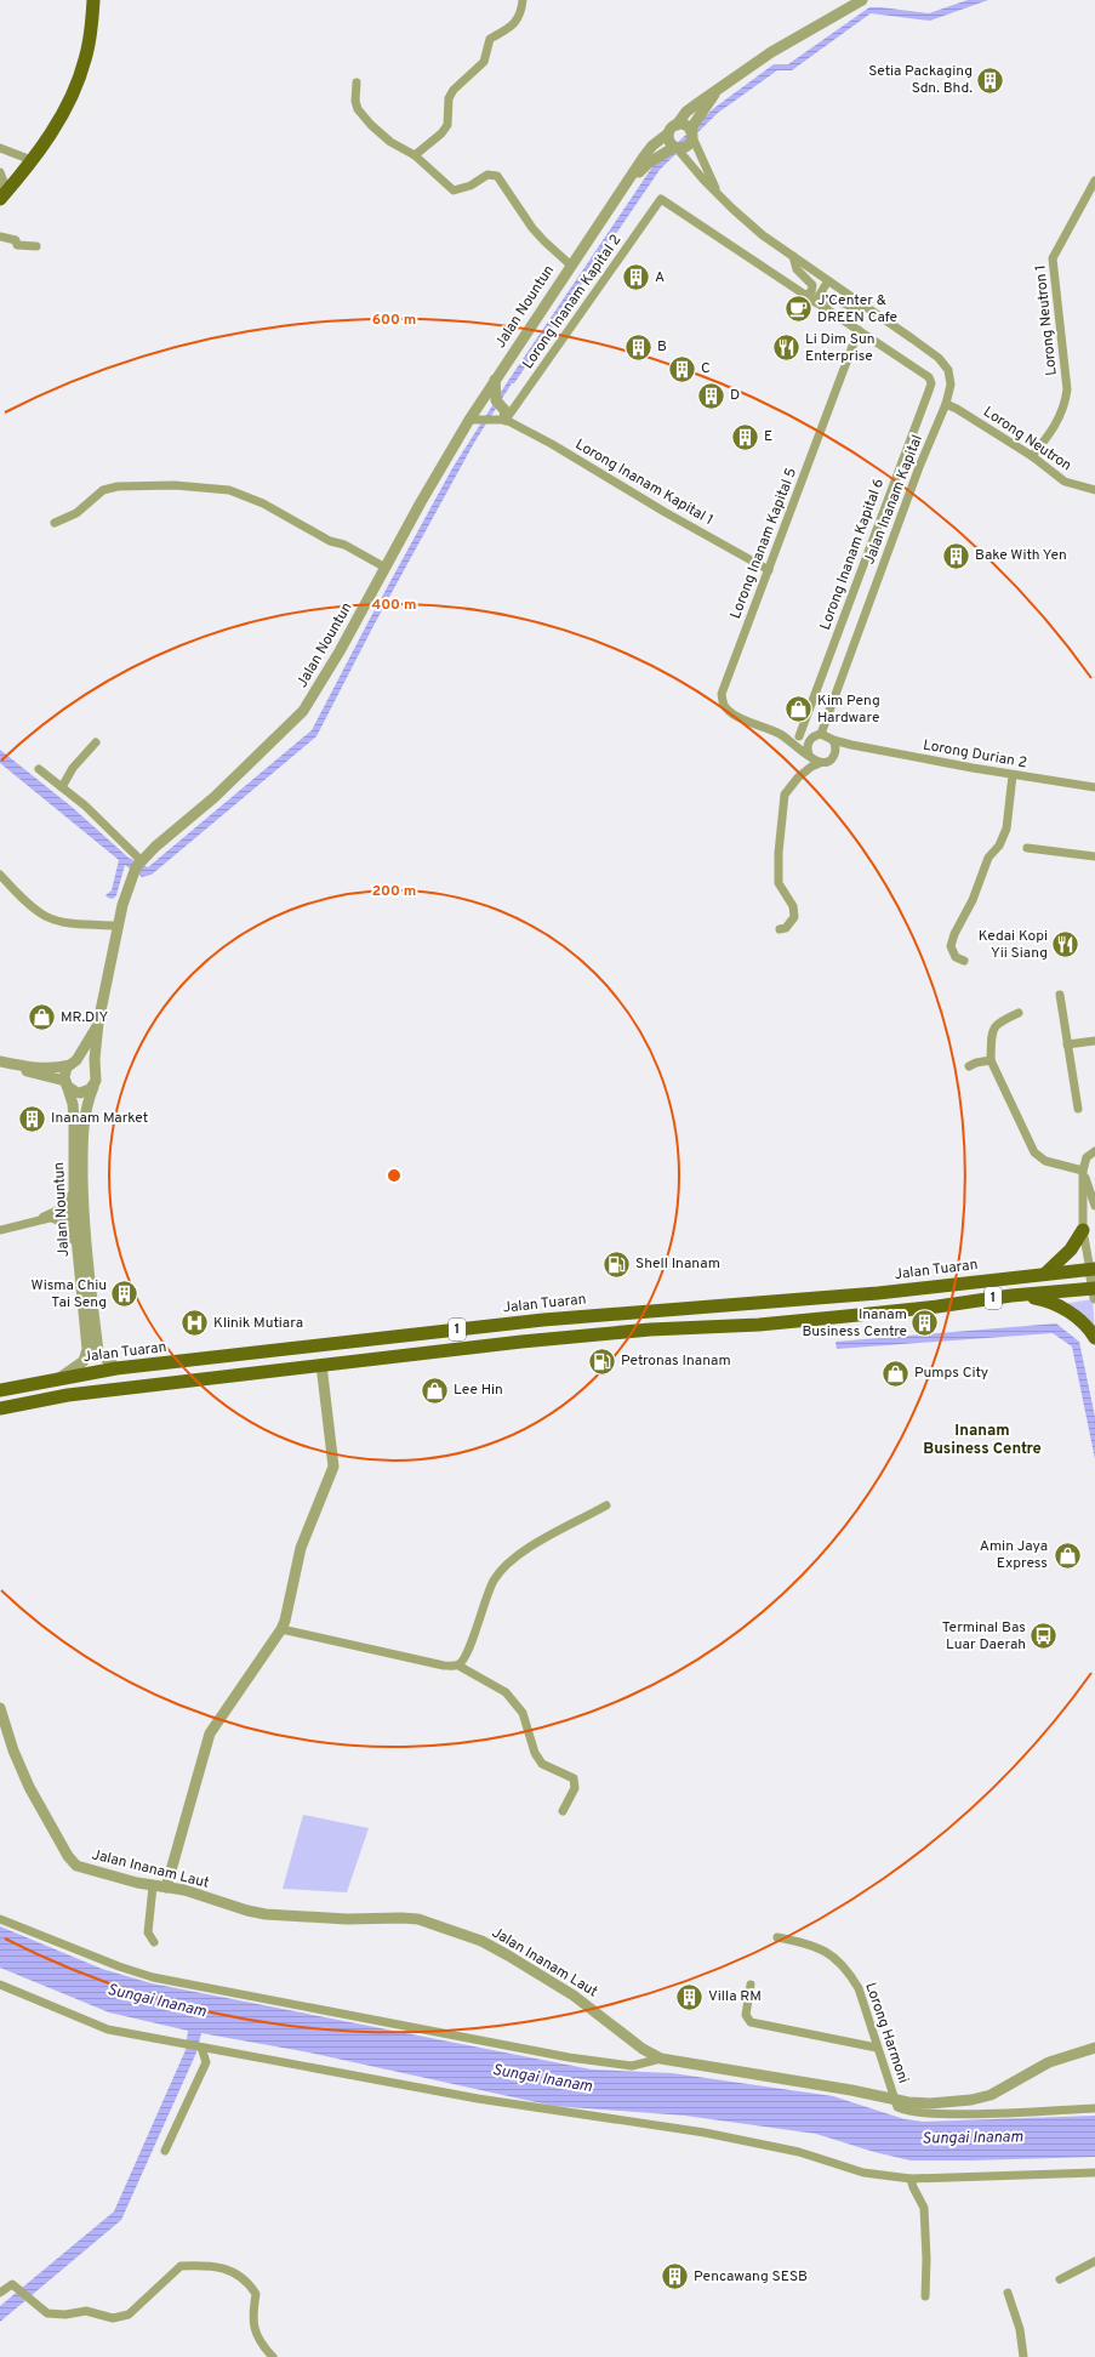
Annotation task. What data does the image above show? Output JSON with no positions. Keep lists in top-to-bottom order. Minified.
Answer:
{"streets":{"main road":["Jalan Tuaran","1"],"street":["Lorong Inanam Kapital 2","Jalan Nountun","Lorong Neutron 1","Lorong Neutron","Lorong Inanam Kapital 1","Jalan Inanam Kapital","Lorong Inanam Kapital 5","Lorong Inanam Kapital 6","Lorong Durian 2","Jalan Inanam Laut","Lorong Harmoni"]},"crossings":[["Lorong Inanam Kapital 2","Lorong Inanam Kapital 1"],["Lorong Inanam Kapital 2","Jalan Inanam Kapital"],["Jalan Nountun","Jalan Inanam Kapital"],["Jalan Nountun","Jalan Tuaran"],["Lorong Neutron 1","Lorong Neutron"],["Lorong Neutron","Jalan Inanam Kapital"],["Lorong Inanam Kapital 1","Lorong Inanam Kapital 5"],["Jalan Inanam Kapital","Lorong Inanam Kapital 5"],["Jalan Inanam Kapital","Lorong Durian 2"],["Lorong Inanam Kapital 5","Lorong Inanam Kapital 6"],["Lorong Inanam Kapital 5","Lorong Durian 2"],["Jalan Inanam Laut","Lorong Harmoni"]],"districts":["Inanam Business Centre"],"water":["Sungai Inanam"],"places":{"building":["Setia Packaging Sdn. Bhd.","A","B","C","D","E","Bake With Yen","Inanam Market","Wisma Chiu Tai Seng","Inanam Business Centre","Villa RM","Pencawang SESB"],"cafe":["J’Center & DREEN Cafe"],"restaurant":["Li Dim Sun Enterprise","Kedai Kopi Yii Siang"],"shop":["Kim Peng Hardware","MR.DIY","Pumps City","Lee Hin","Amin Jaya Express"],"fuel station":["Shell Inanam","Petronas Inanam"],"hospital":["Klinik Mutiara"],"bus stop":["Terminal Bas Luar Daerah"]},"rings":["600 m","400 m","200 m"]}
